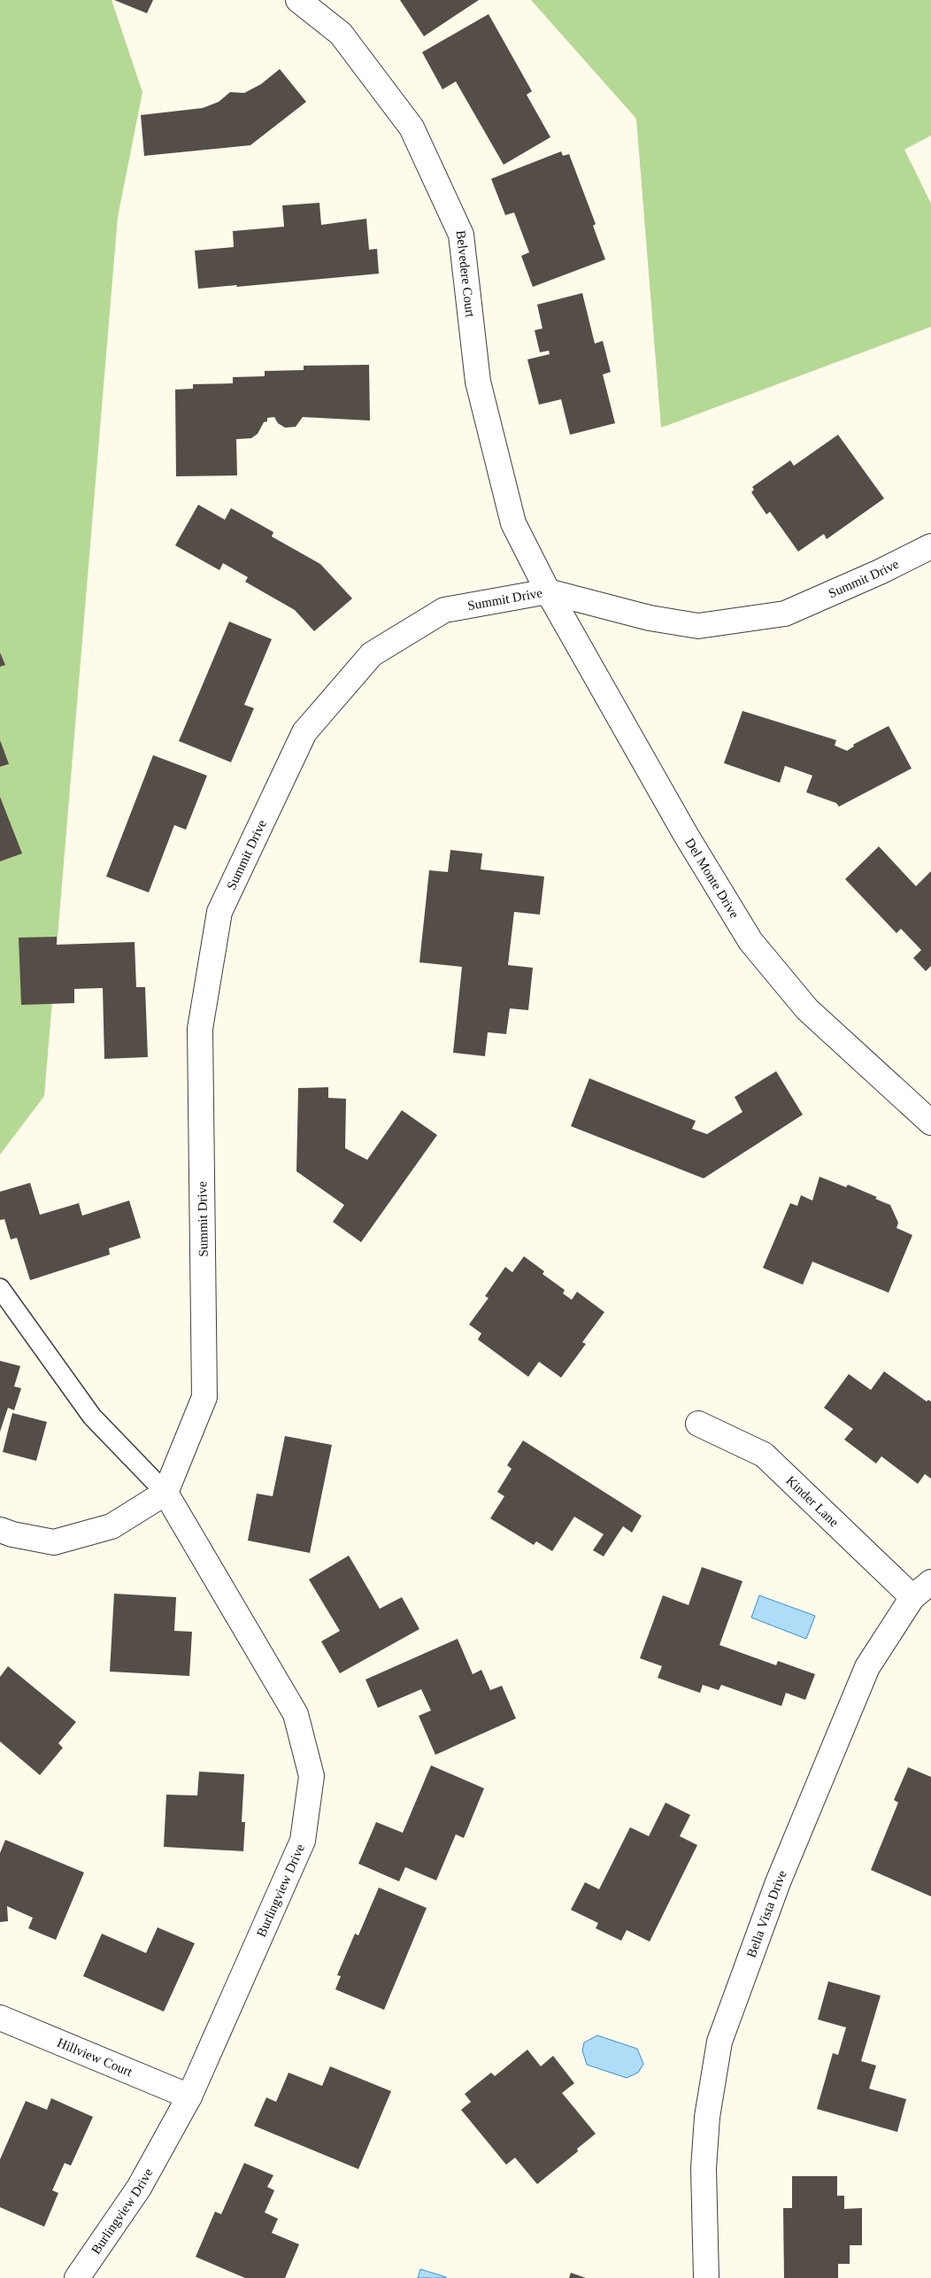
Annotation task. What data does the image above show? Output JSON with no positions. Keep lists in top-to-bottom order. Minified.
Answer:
{"streets":{"street":["Belvedere Court","Summit Drive","Del Monte Drive","Kinder Lane","Burlingview Drive","Bella Vista Drive","Hillview Court"]},"crossings":[["Belvedere Court","Summit Drive"],["Belvedere Court","Del Monte Drive"],["Summit Drive","Del Monte Drive"],["Summit Drive","Burlingview Drive"],["Kinder Lane","Bella Vista Drive"],["Burlingview Drive","Hillview Court"]]}
